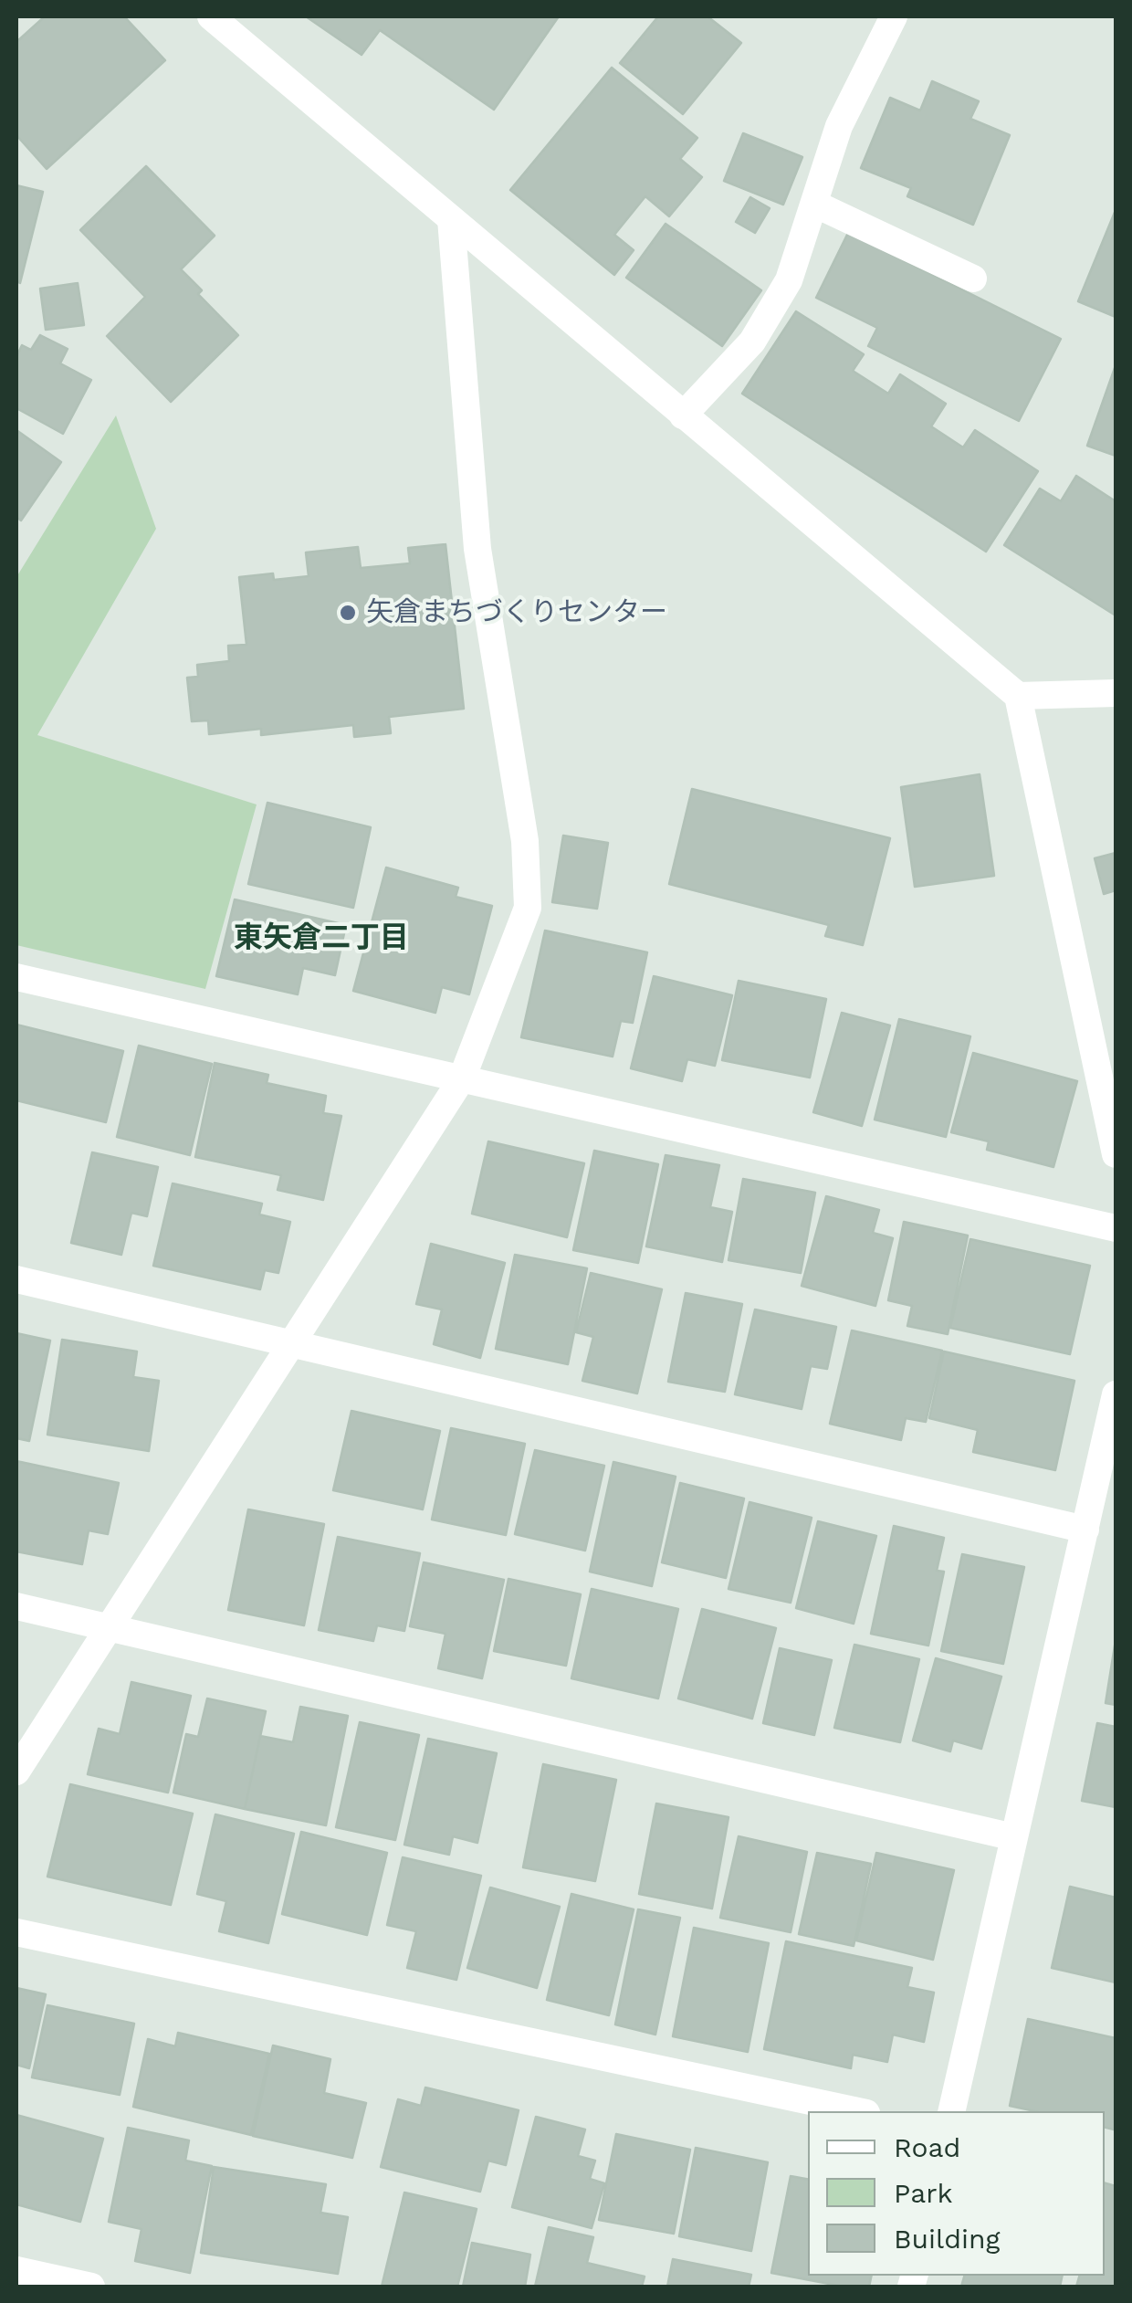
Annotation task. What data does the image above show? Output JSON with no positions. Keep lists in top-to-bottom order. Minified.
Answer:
{"districts":["東矢倉二丁目"],"places":["矢倉まちづくりセンター"],"legend":["Road","Park","Building"]}
